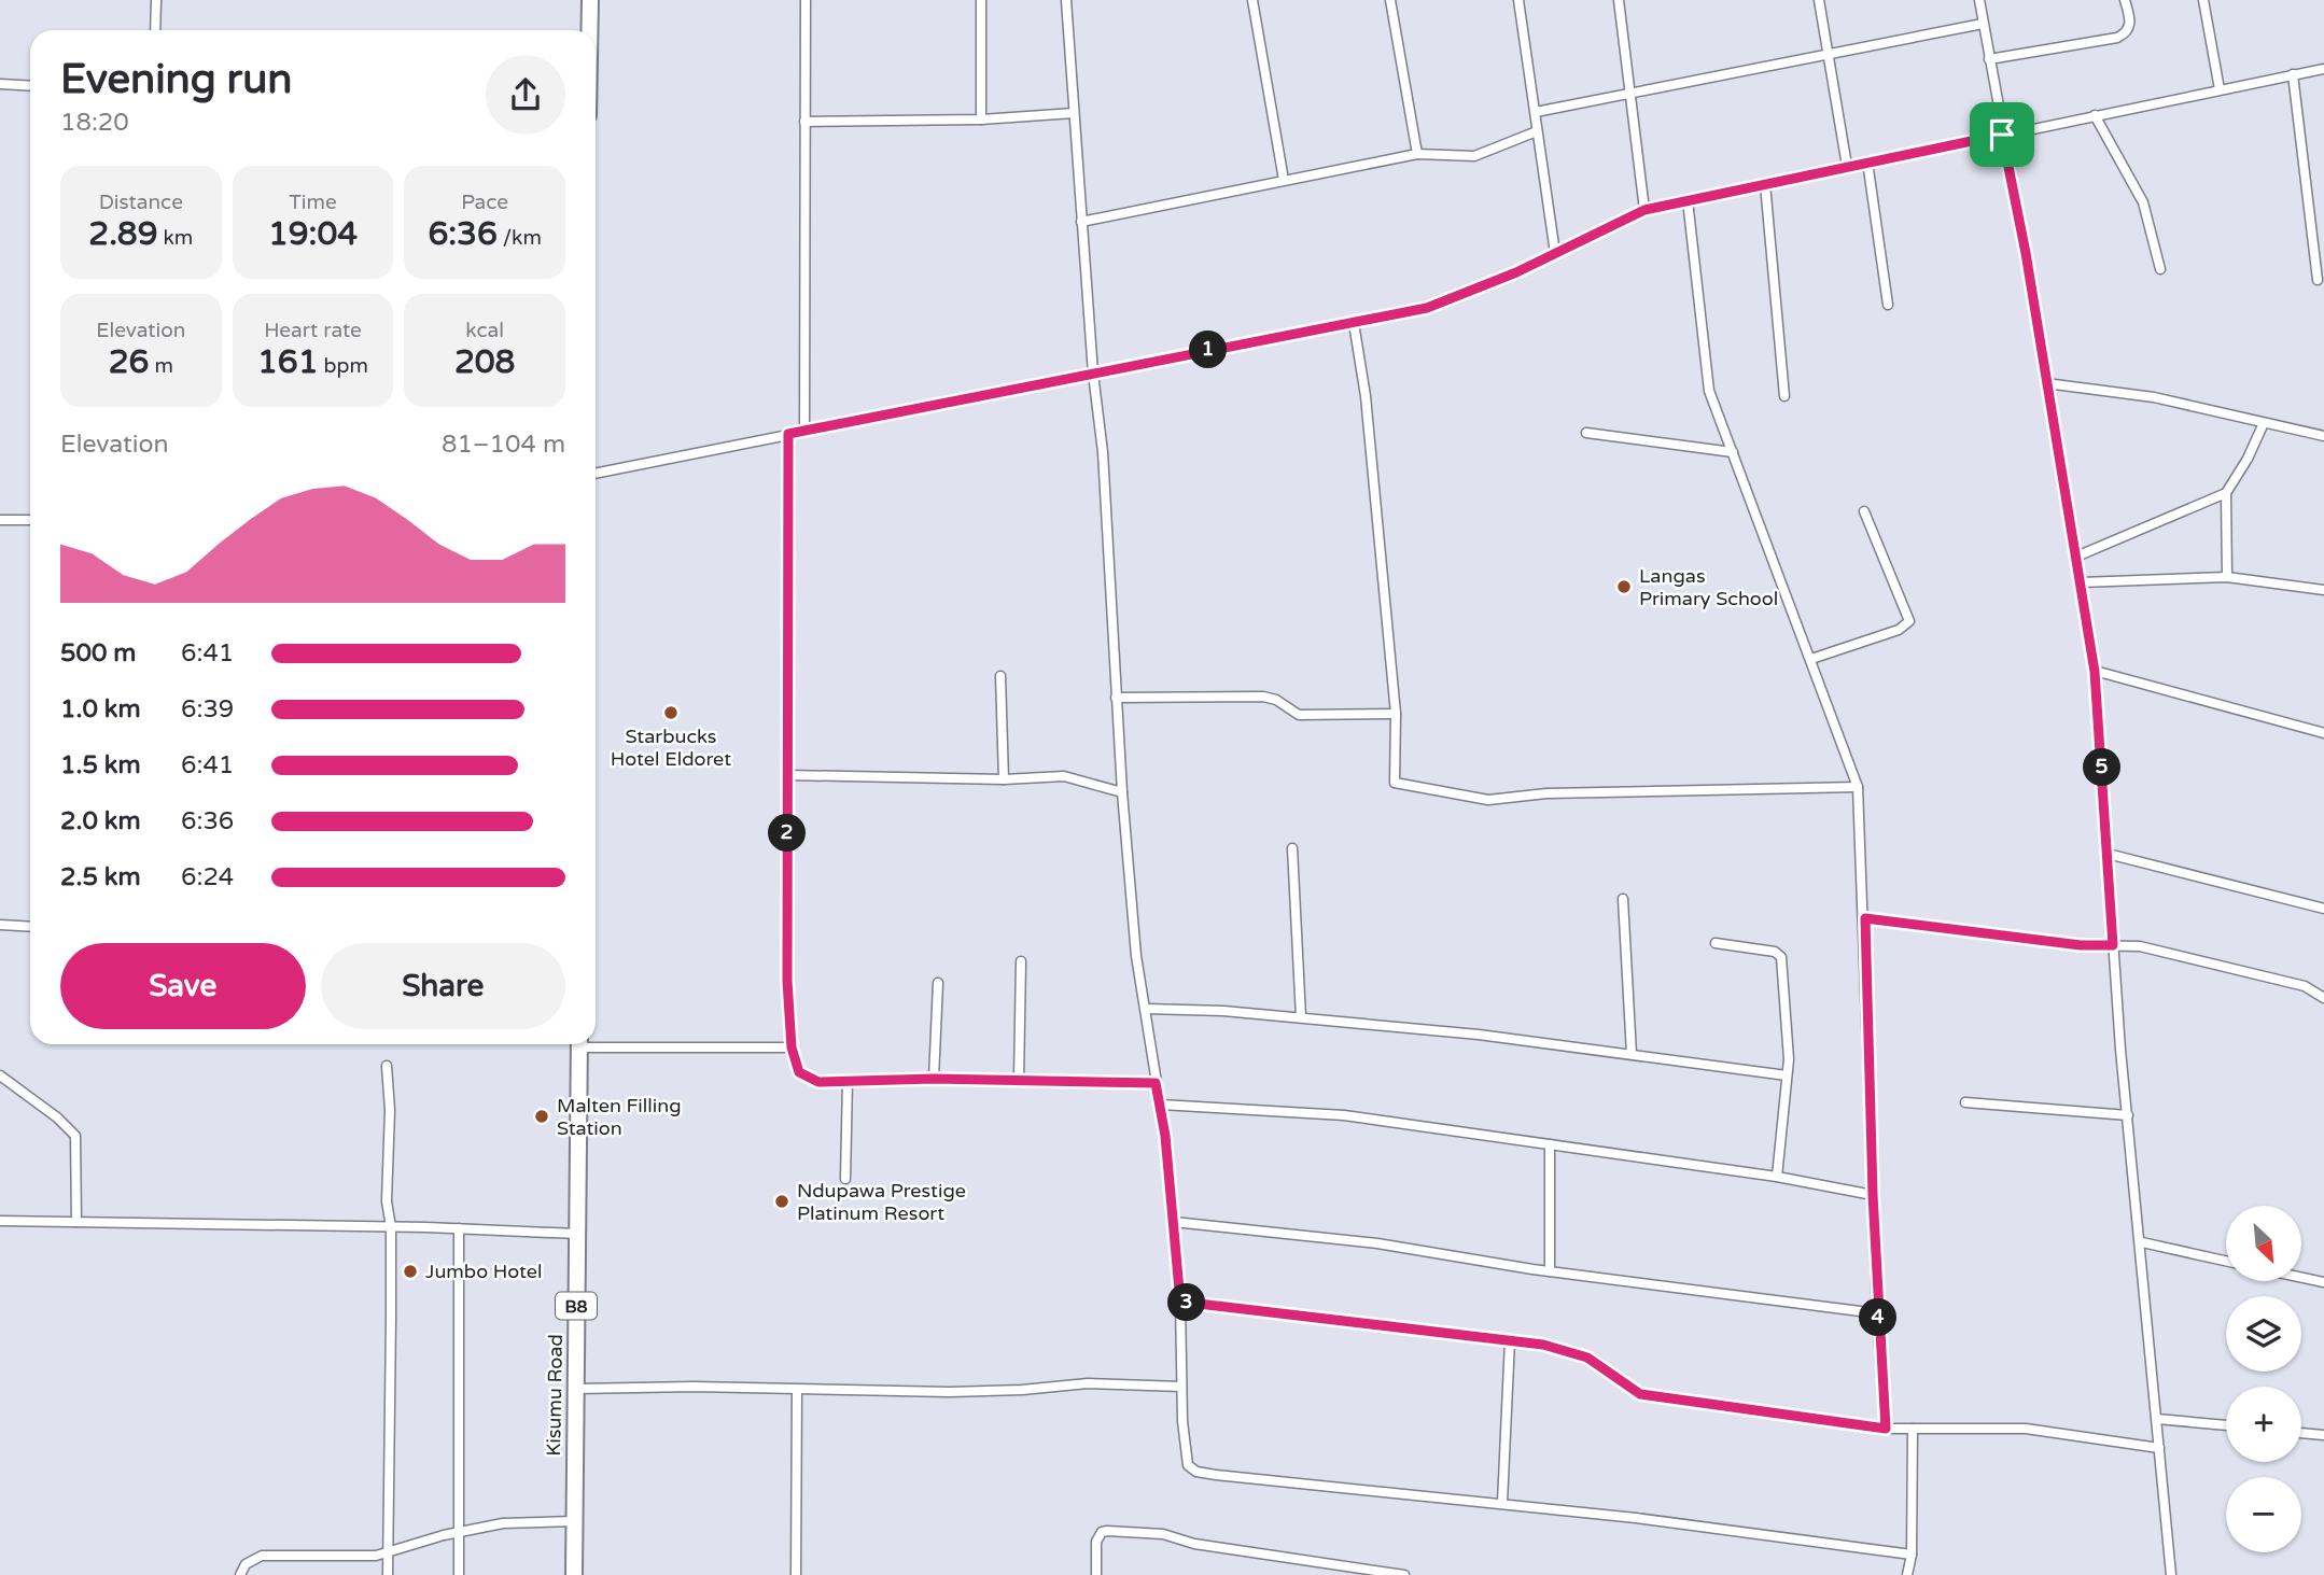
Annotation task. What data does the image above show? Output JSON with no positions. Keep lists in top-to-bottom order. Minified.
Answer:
{"streets":{"highway":["B8","Kisumu Road"]},"places":["Langas Primary School","Starbucks Hotel Eldoret","Malten Filling Station","Ndupawa Prestige Platinum Resort","Jumbo Hotel"],"north":"bottom right","page":{"heading":["Evening run","18:20"],"stats":[["Distance","2.89 km"],["Time","19:04"],["Pace","6:36 /km"],["Elevation","26 m"],["Heart rate","161 bpm"],["kcal","208"]],"pins":["1","5","2","3","4"],"chart":["Elevation","81–104 m"],"list":[{"name":"500 m","note":"6:41"},{"name":"1.0 km","note":"6:39"},{"name":"1.5 km","note":"6:41"},{"name":"2.0 km","note":"6:36"},{"name":"2.5 km","note":"6:24"}],"buttons":["Save","Share"],"map_buttons":["+","−"]}}
